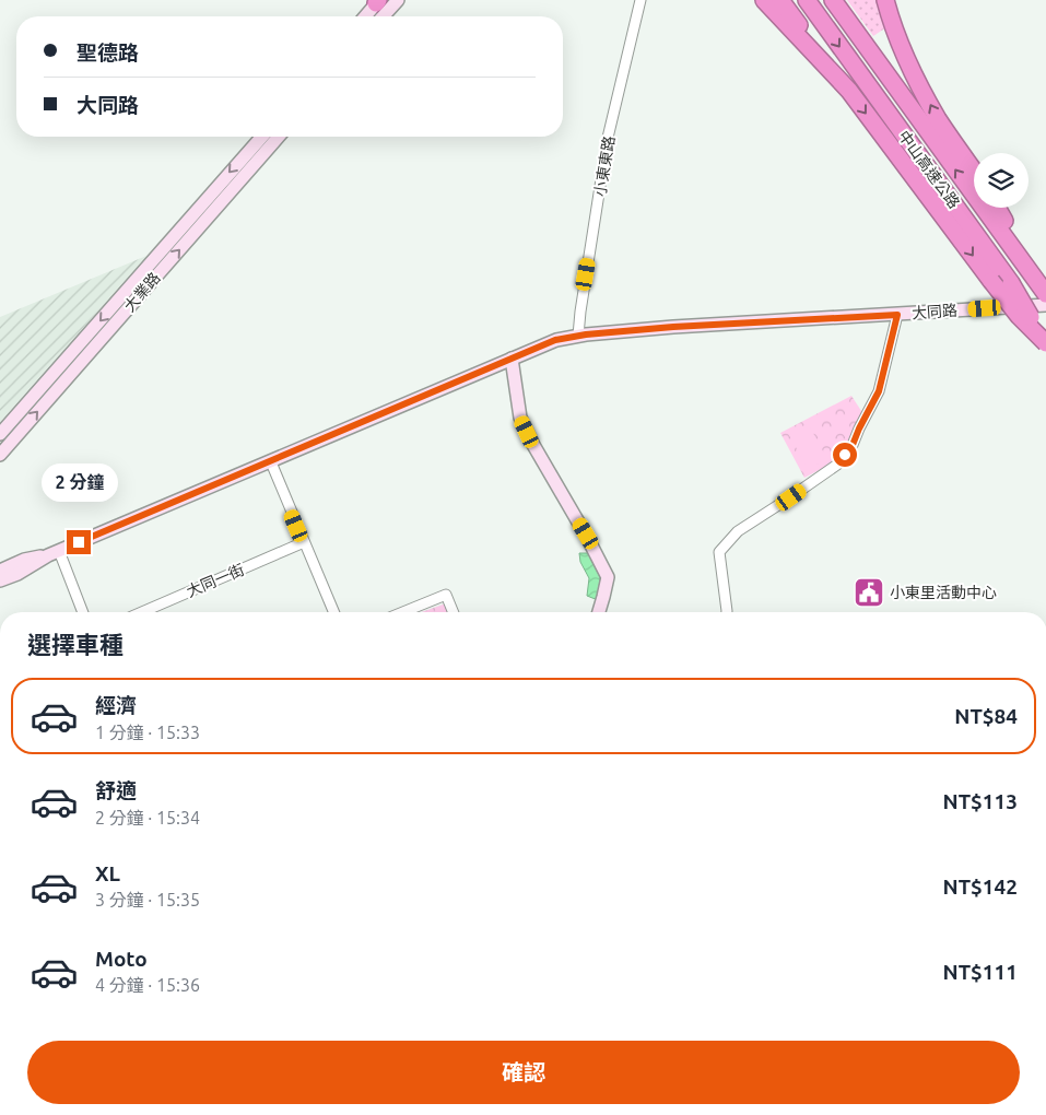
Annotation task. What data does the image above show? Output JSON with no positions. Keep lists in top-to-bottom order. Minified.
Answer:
{"streets":{"highway":["中山高速公路"],"main road":["大業路","大同路"],"street":["小東東路","大同一街"]},"crossings":[["小東東路","大同路"]],"places":{"public building":["小東里活動中心"]},"page":{"banner":["聖德路","大同路"],"bubble":"2 分鐘","heading":"選擇車種","list":[{"name":"經濟","note":"1 分鐘 · 15:33","value":"NT$84"},{"name":"舒適","note":"2 分鐘 · 15:34","value":"NT$113"},{"name":"XL","note":"3 分鐘 · 15:35","value":"NT$142"},{"name":"Moto","note":"4 分鐘 · 15:36","value":"NT$111"}],"buttons":"確認"}}
